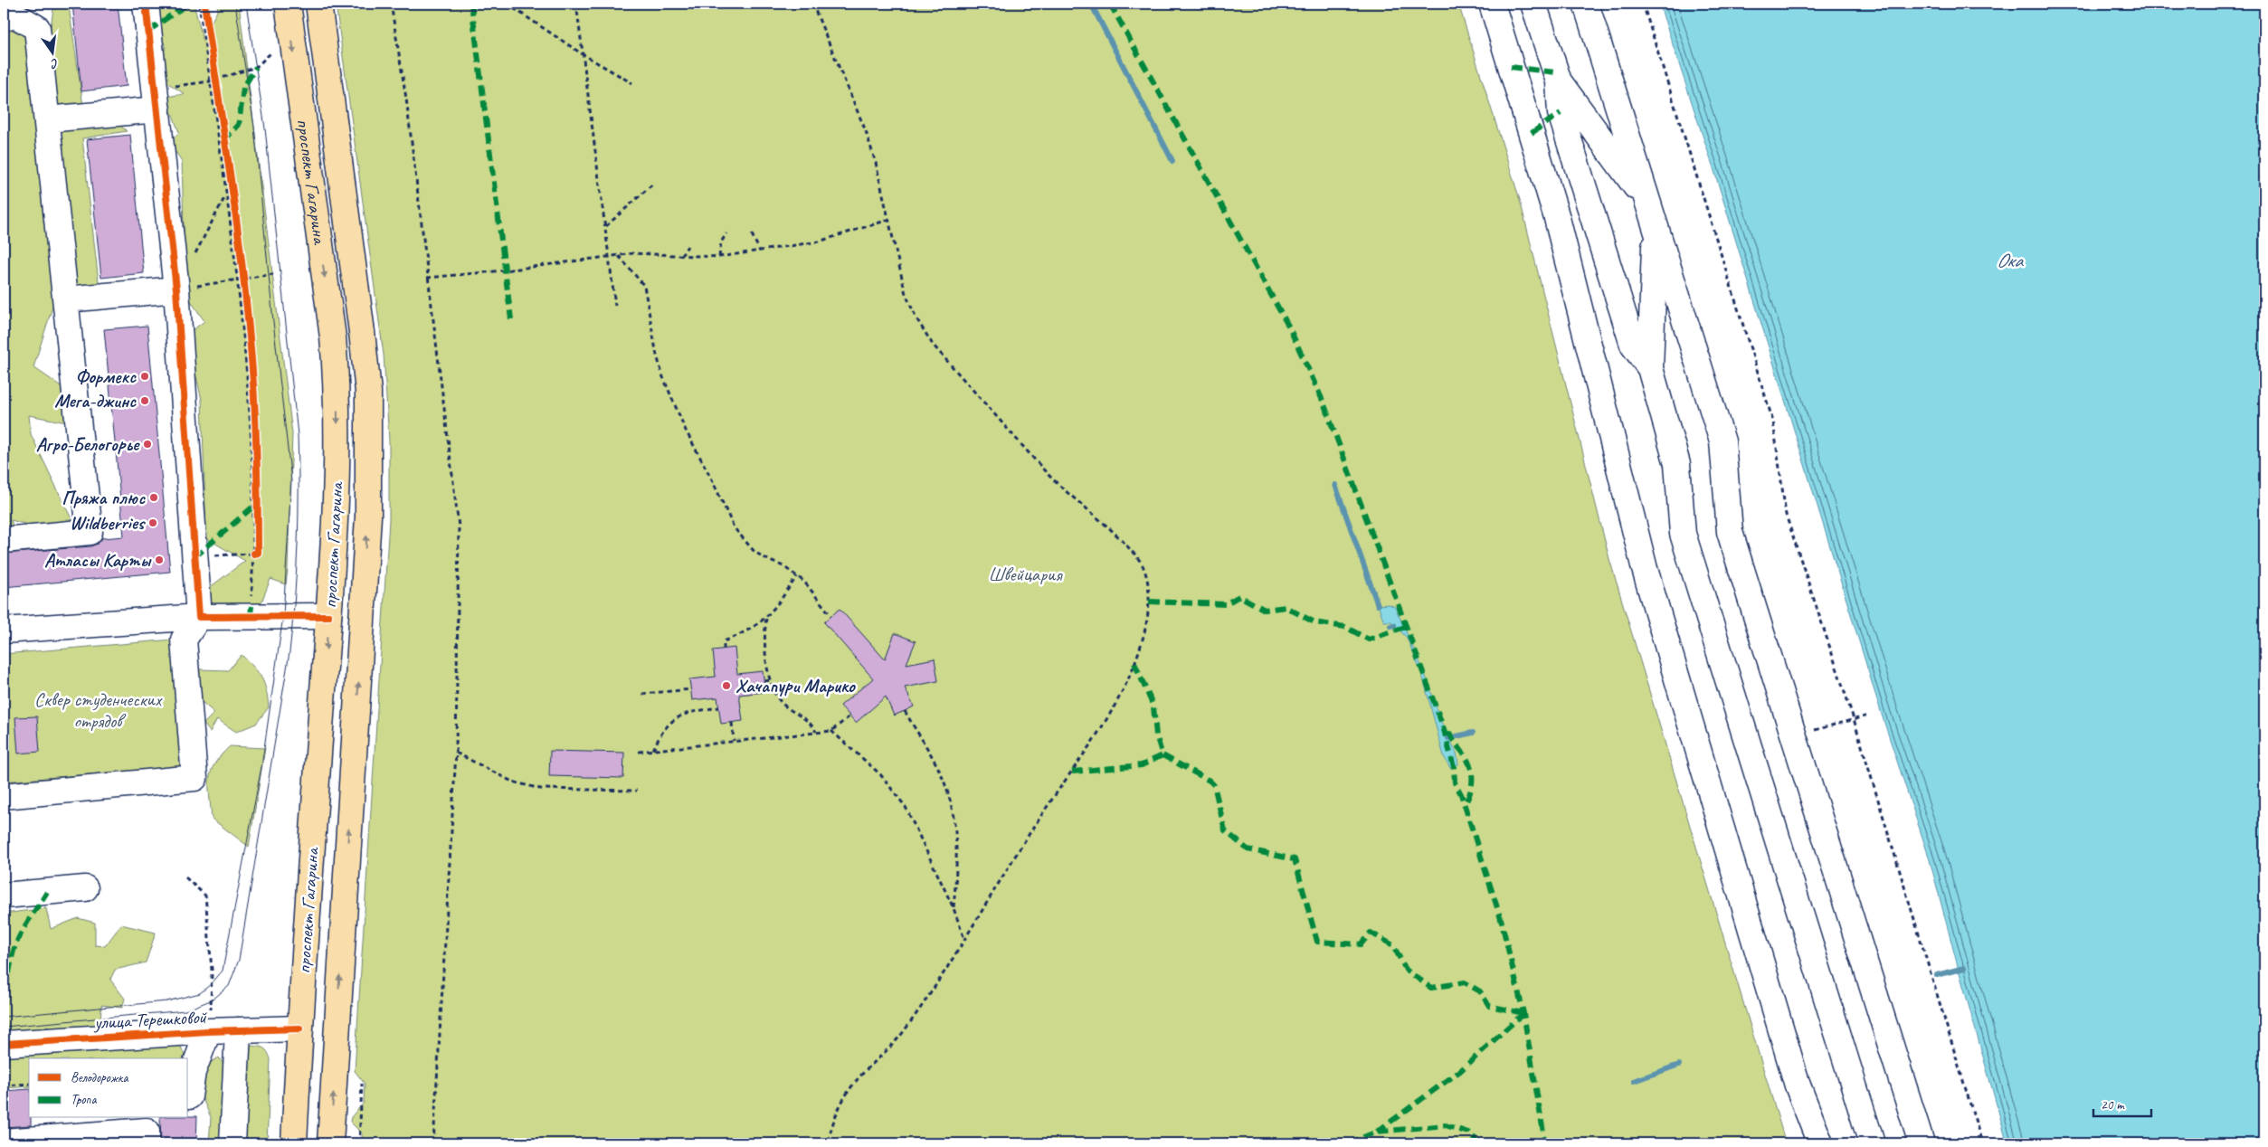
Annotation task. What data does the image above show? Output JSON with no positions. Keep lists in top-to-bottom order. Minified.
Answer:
{"streets":{"main road":["проспект Гагарина"],"street":["улица Терешковой"]},"crossings":[["проспект Гагарина","улица Терешковой"]],"water":["Ока"],"parks":["Швейцария","Сквер студенческих отрядов"],"places":["Формекс","Мега-джинс","Агро-Белогорье","Пряжа плюс","Wildberries","Атласы Карты","Хачапури Марико"],"legend":["Велодорожка","Тропа"],"scale_bar":"20 m","north":"bottom"}
